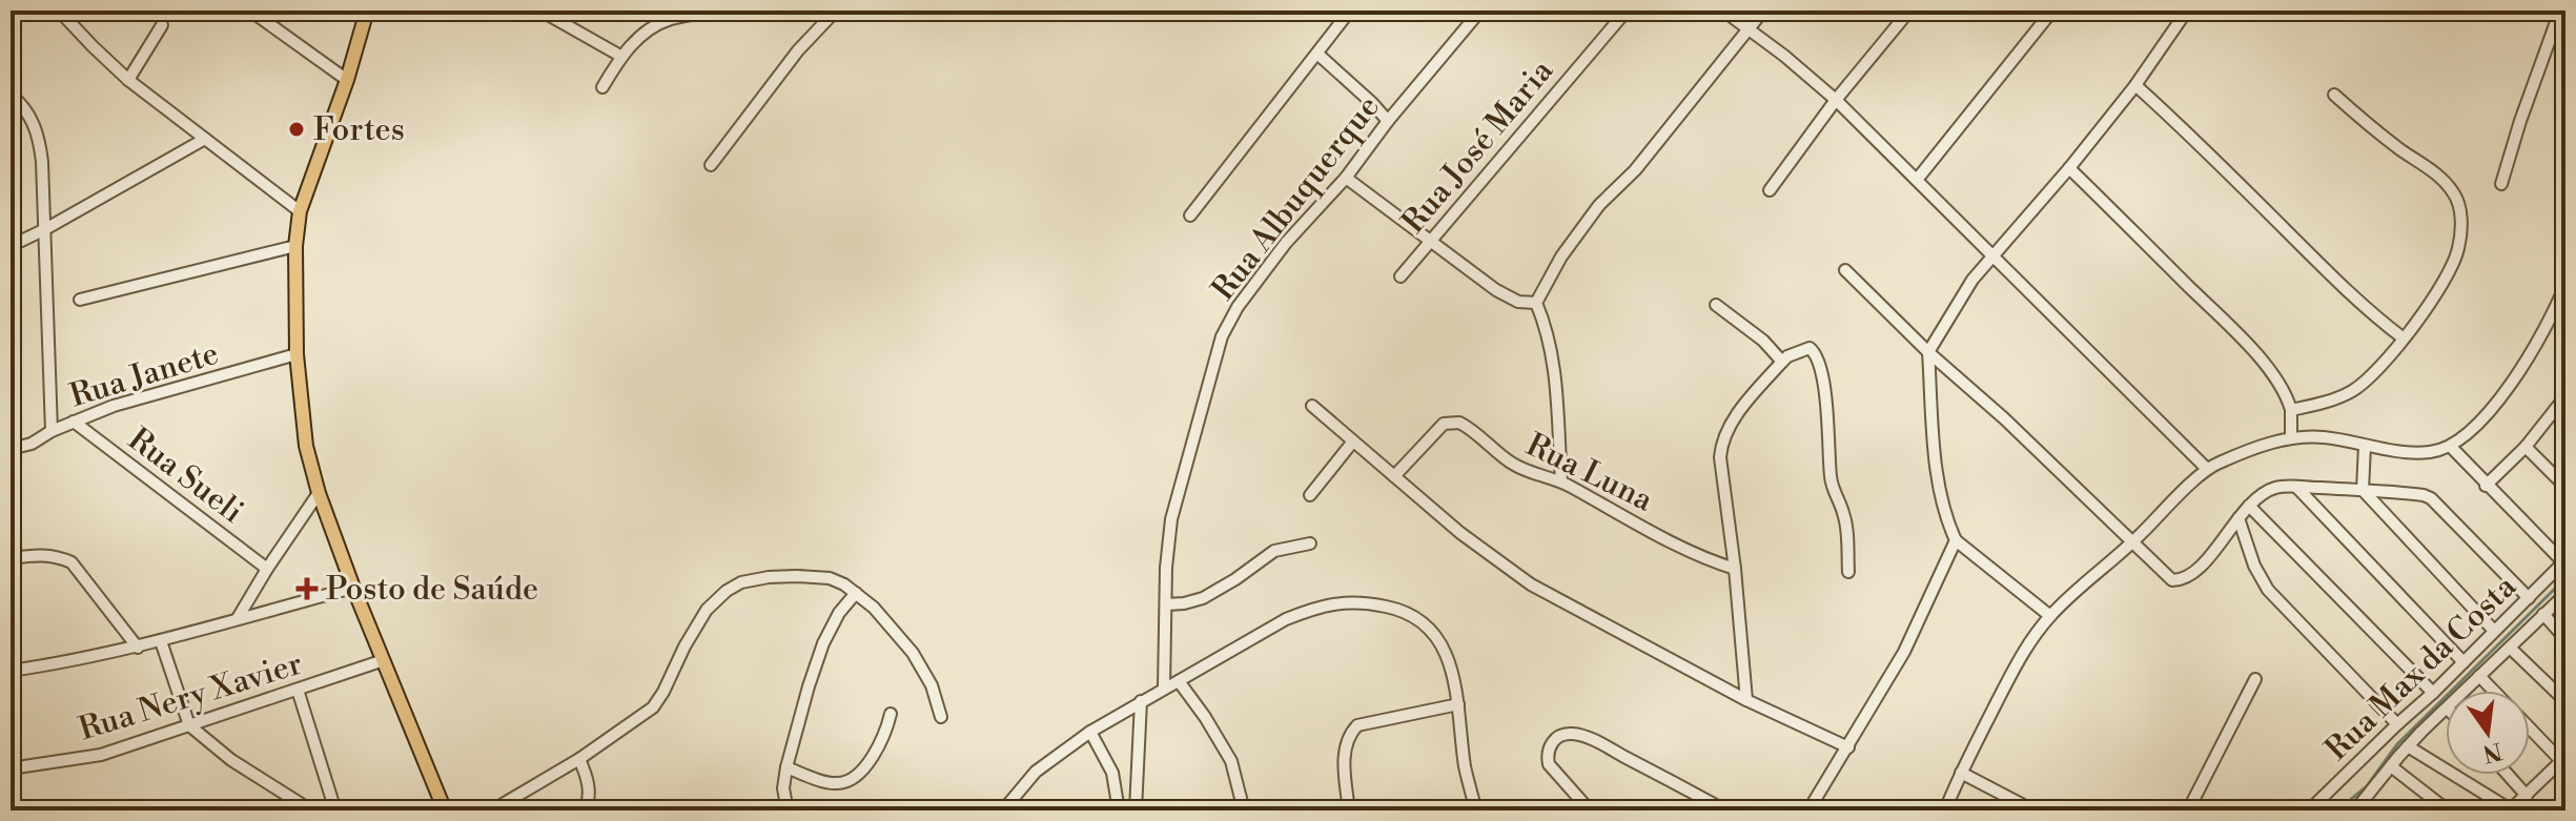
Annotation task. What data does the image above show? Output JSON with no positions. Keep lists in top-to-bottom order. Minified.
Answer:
{"streets":{"street":["Rua José Maria","Rua Albuquerque","Rua Janete","Rua Luna","Rua Sueli","Rua Max da Costa","Rua Nery Xavier"]},"crossings":[["Rua Janete","Rua Sueli"]],"places":{"other":["Fortes"],"health":["Posto de Saúde"]},"north":"bottom"}
